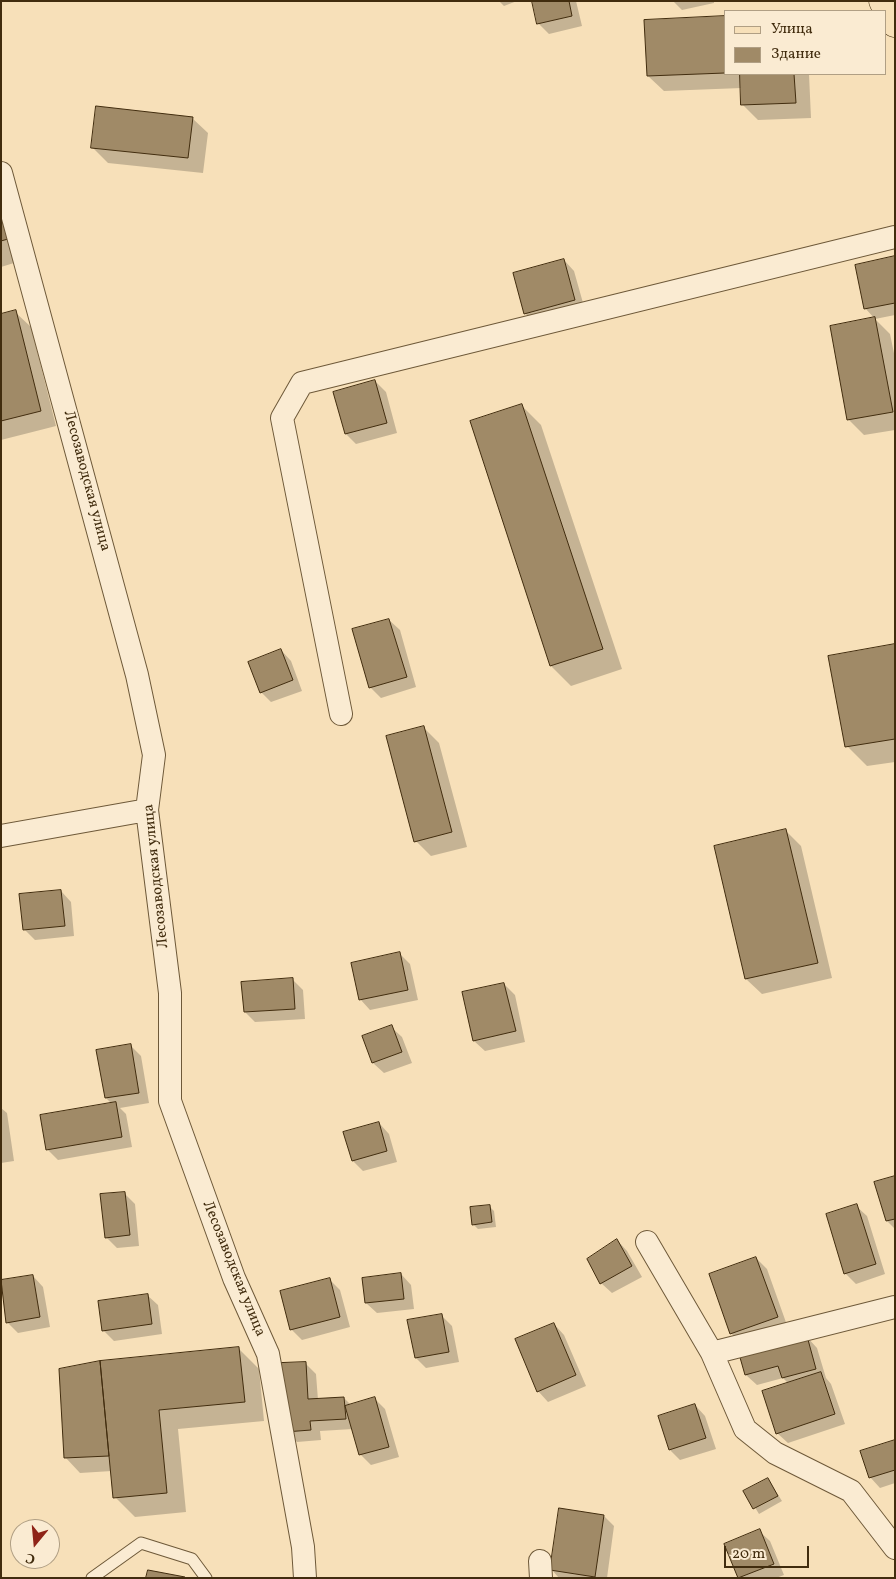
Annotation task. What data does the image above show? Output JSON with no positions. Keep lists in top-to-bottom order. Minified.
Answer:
{"streets":{"street":["Лесозаводская улица"]},"legend":["Улица","Здание"],"scale_bar":"20 m","north":"bottom"}
